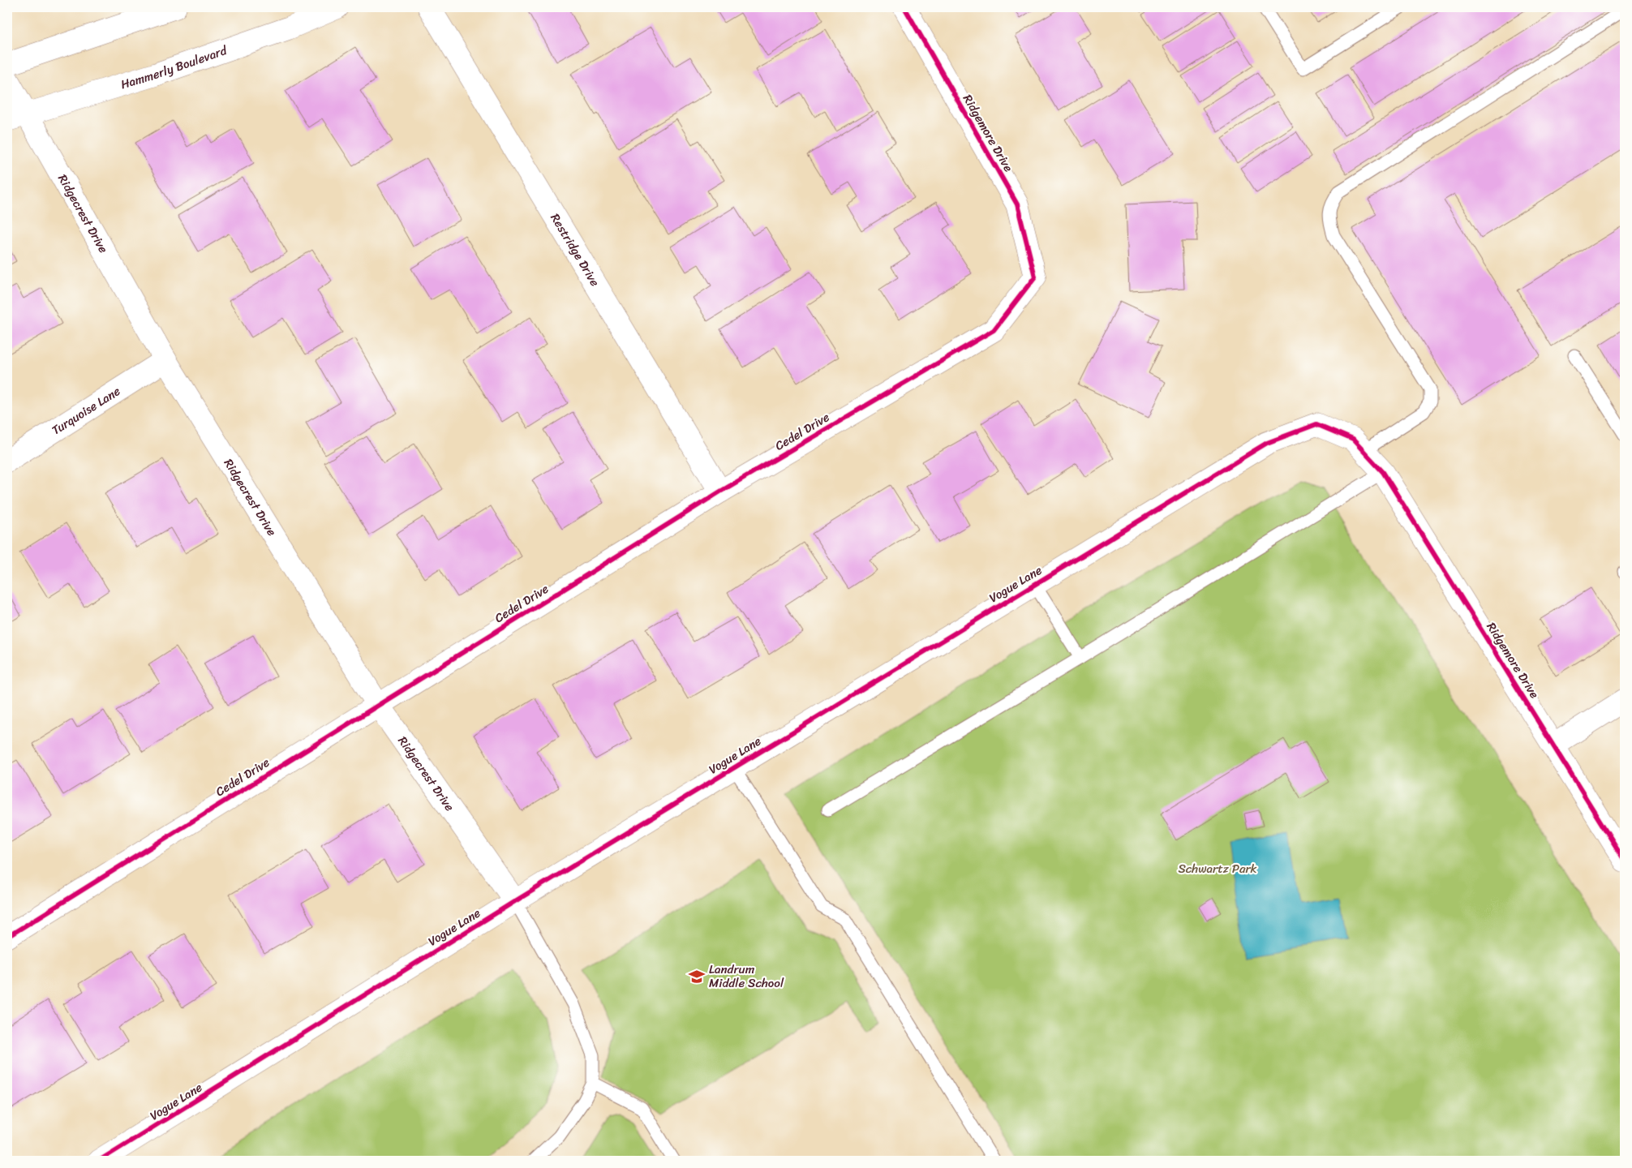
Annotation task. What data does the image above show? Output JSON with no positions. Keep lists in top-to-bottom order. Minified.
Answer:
{"streets":{"street":["Hammerly Boulevard","Ridgemore Drive","Ridgecrest Drive","Restridge Drive","Turquoise Lane","Cedel Drive","Vogue Lane"]},"crossings":[["Hammerly Boulevard","Ridgecrest Drive"],["Ridgemore Drive","Cedel Drive"],["Ridgemore Drive","Vogue Lane"],["Ridgecrest Drive","Turquoise Lane"],["Ridgecrest Drive","Cedel Drive"],["Ridgecrest Drive","Vogue Lane"],["Restridge Drive","Cedel Drive"]],"parks":["Schwartz Park"],"places":{"school or university":["Landrum Middle School"]}}
